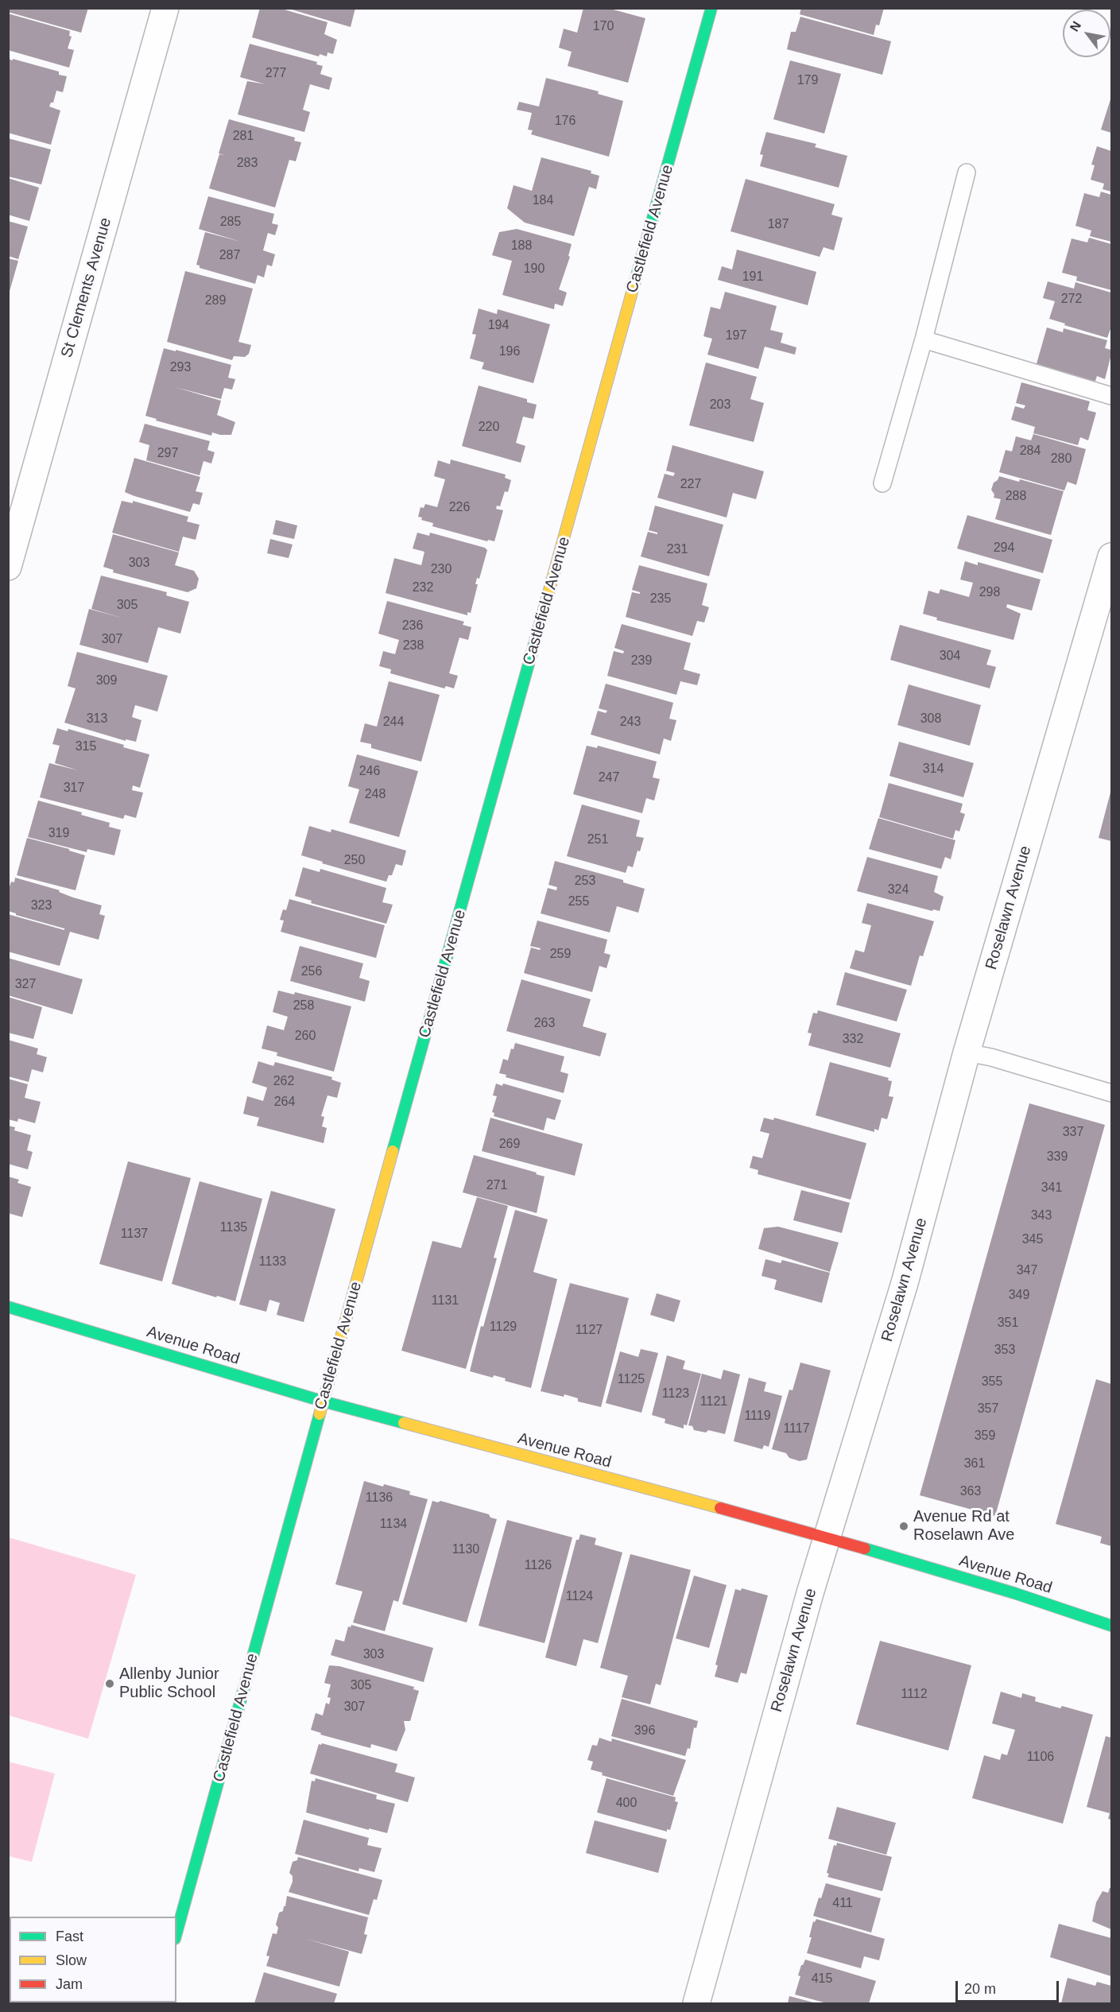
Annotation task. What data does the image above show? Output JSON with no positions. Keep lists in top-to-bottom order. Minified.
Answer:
{"streets":{"street":["Castlefield Avenue","St Clements Avenue","Roselawn Avenue","Avenue Road"]},"crossings":[["Castlefield Avenue","Avenue Road"],["Roselawn Avenue","Avenue Road"]],"places":["Avenue Rd at Roselawn Ave","Allenby Junior Public School"],"house_numbers":["170","277","179","176","281","283","184","285","187","188","287","190","191","272","289","194","197","196","293","203","220","284","297","280","227","288","226","294","231","303","230","232","298","235","305","236","307","238","304","239","309","313","308","244","243","315","314","246","247","317","248","319","251","250","253","324","255","323","259","256","327","258","263","260","332","262","264","337","269","339","271","341","343","1135","1137","345","1133","347","349","1131","351","1129","1127","353","1125","355","1123","1121","357","1119","1117","359","361","363","1136","1134","1130","1126","1124","303","305","1112","307","396","1106","400","411","415"],"legend":["Fast","Slow","Jam"],"scale_bar":"20 m","north":"top left"}
